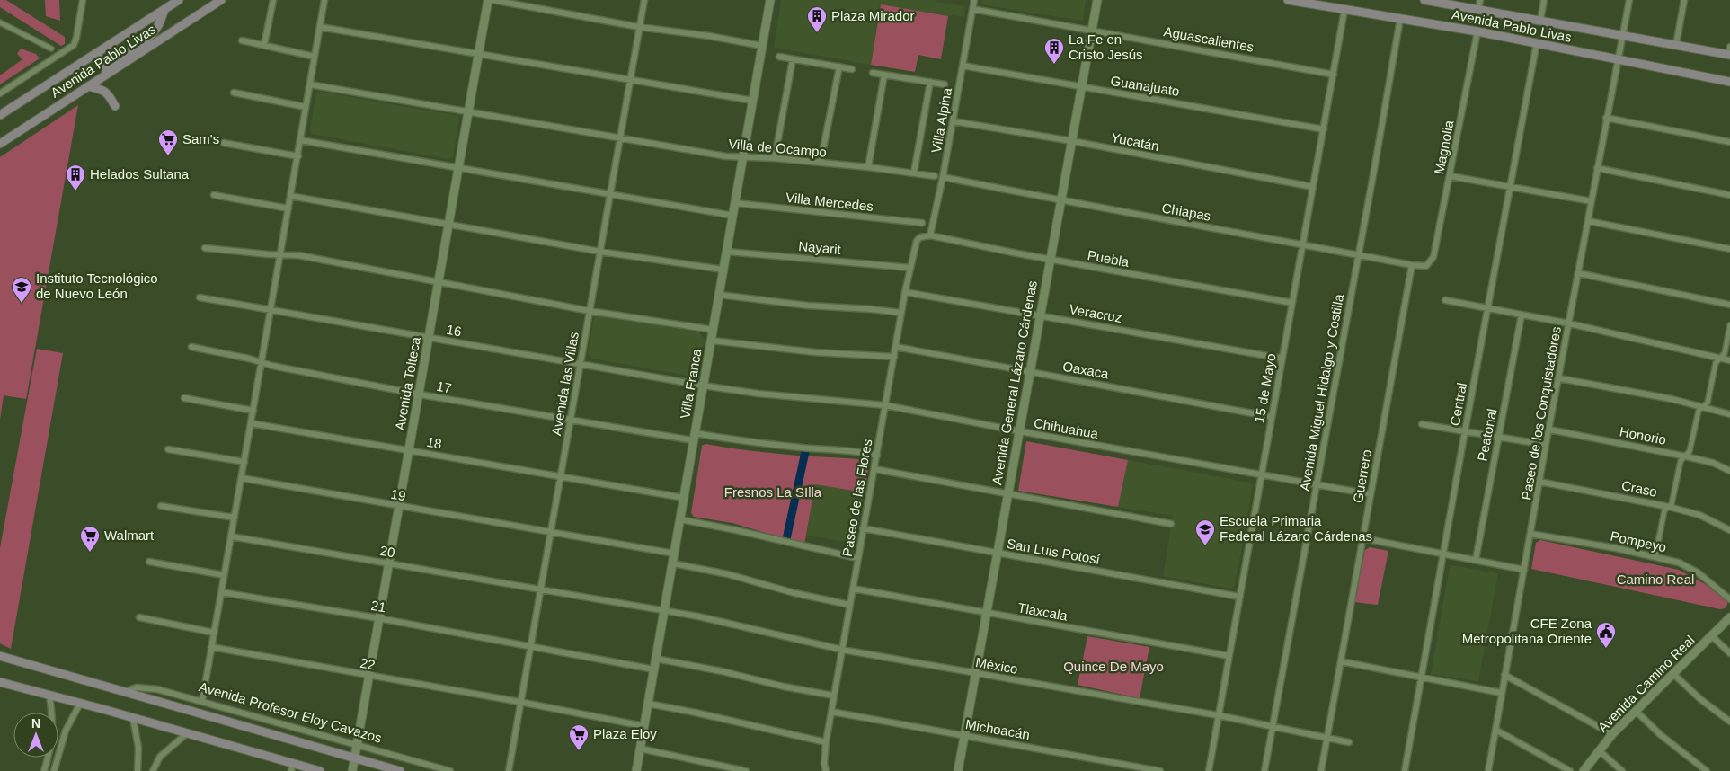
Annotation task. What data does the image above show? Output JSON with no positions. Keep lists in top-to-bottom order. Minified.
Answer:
{"streets":{"main road":["Avenida Pablo Livas","Avenida Profesor Eloy Cavazos"],"street":["Aguascalientes","Guanajuato","Villa Alpina","Yucatán","Magnolia","Villa de Ocampo","Villa Mercedes","Chiapas","Nayarit","Puebla","Veracruz","16","Oaxaca","Avenida General Lázaro Cárdenas","Avenida Tolteca","Avenida las Villas","Villa Franca","17","15 de Mayo","Avenida Miguel Hidalgo y Costilla","Central","Paseo de los Conquistadores","Chihuahua","Peatonal","Honorio","18","Guerrero","Craso","19","Paseo de las Flores","Pompeyo","20","San Luis Potosí","21","Tlaxcala","22","México","Avenida Camino Real","Michoacán"]},"crossings":[["Avenida Pablo Livas","Magnolia"],["Avenida Pablo Livas","15 de Mayo"],["Avenida Pablo Livas","Avenida Miguel Hidalgo y Costilla"],["Avenida Pablo Livas","Central"],["Avenida Pablo Livas","Paseo de los Conquistadores"],["Aguascalientes","Villa Alpina"],["Aguascalientes","Avenida General Lázaro Cárdenas"],["Aguascalientes","15 de Mayo"],["Guanajuato","Villa Alpina"],["Guanajuato","Avenida General Lázaro Cárdenas"],["Guanajuato","15 de Mayo"],["Villa Alpina","Yucatán"],["Villa Alpina","Chiapas"],["Villa Alpina","Puebla"],["Yucatán","Avenida General Lázaro Cárdenas"],["Yucatán","15 de Mayo"],["Magnolia","Chiapas"],["Villa de Ocampo","Avenida Tolteca"],["Villa de Ocampo","Avenida las Villas"],["Villa de Ocampo","Villa Franca"],["Villa Mercedes","Villa Franca"],["Chiapas","Avenida General Lázaro Cárdenas"],["Chiapas","15 de Mayo"],["Chiapas","Avenida Miguel Hidalgo y Costilla"],["Chiapas","Guerrero"],["Nayarit","Villa Franca"],["Nayarit","Paseo de las Flores"],["Puebla","Avenida General Lázaro Cárdenas"],["Puebla","15 de Mayo"],["Puebla","Paseo de las Flores"],["Veracruz","Avenida General Lázaro Cárdenas"],["Veracruz","15 de Mayo"],["Veracruz","Paseo de las Flores"],["16","Avenida Tolteca"],["16","Avenida las Villas"],["16","Villa Franca"],["16","Chihuahua"],["Oaxaca","Avenida General Lázaro Cárdenas"],["Oaxaca","15 de Mayo"],["Oaxaca","Paseo de las Flores"],["Avenida General Lázaro Cárdenas","Chihuahua"],["Avenida General Lázaro Cárdenas","San Luis Potosí"],["Avenida General Lázaro Cárdenas","Tlaxcala"],["Avenida General Lázaro Cárdenas","México"],["Avenida General Lázaro Cárdenas","Michoacán"],["Avenida Tolteca","17"],["Avenida Tolteca","18"],["Avenida Tolteca","19"],["Avenida Tolteca","20"],["Avenida Tolteca","21"],["Avenida Tolteca","22"],["Avenida Tolteca","Avenida Profesor Eloy Cavazos"],["Avenida las Villas","17"],["Avenida las Villas","18"],["Avenida las Villas","19"],["Avenida las Villas","20"],["Avenida las Villas","21"],["Avenida las Villas","22"],["Villa Franca","17"],["Villa Franca","Chihuahua"],["Villa Franca","18"],["Villa Franca","19"],["Villa Franca","20"],["Villa Franca","21"],["Villa Franca","22"],["Villa Franca","México"],["17","Paseo de las Flores"],["15 de Mayo","Chihuahua"],["15 de Mayo","San Luis Potosí"],["15 de Mayo","Tlaxcala"],["15 de Mayo","México"],["Avenida Miguel Hidalgo y Costilla","Chihuahua"],["Avenida Miguel Hidalgo y Costilla","México"],["Paseo de los Conquistadores","Honorio"],["Paseo de los Conquistadores","Craso"],["Paseo de los Conquistadores","Pompeyo"],["Chihuahua","Guerrero"],["Chihuahua","Paseo de las Flores"],["Guerrero","México"],["Paseo de las Flores","San Luis Potosí"],["Paseo de las Flores","Tlaxcala"],["Paseo de las Flores","México"],["Paseo de las Flores","Michoacán"],["20","México"]],"parks":["Fresnos La SIlla","Camino Real","Quince De Mayo"],"places":{"building":["Plaza Mirador","La Fe en Cristo Jesús","Helados Sultana"],"supermarket":["Sam's","Walmart","Plaza Eloy"],"school or university":["Instituto Tecnológico de Nuevo León","Escuela Primaria Federal Lázaro Cárdenas"],"public building":["CFE Zona Metropolitana Oriente"]},"north":"top"}
